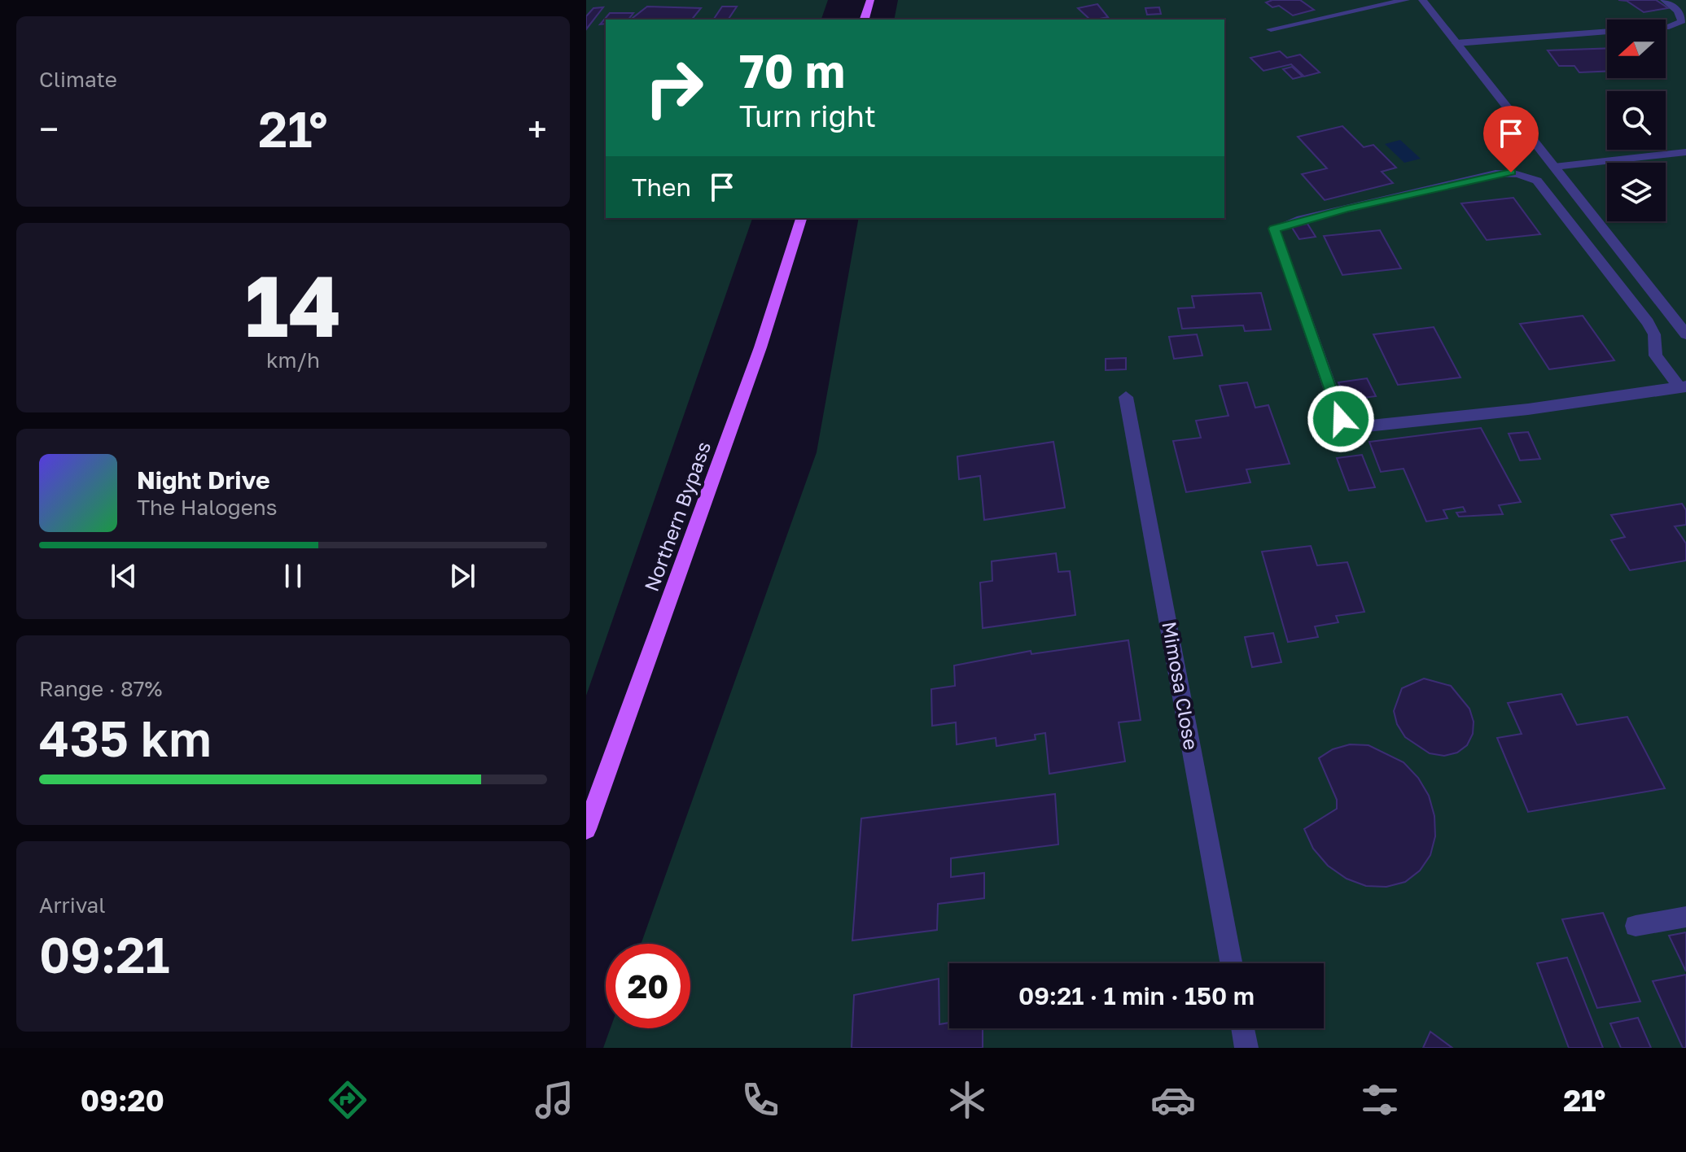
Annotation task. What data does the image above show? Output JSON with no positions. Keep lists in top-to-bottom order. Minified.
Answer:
{"streets":{"main road":["Northern Bypass"],"street":["Mimosa Close"]},"north":"left","page":{"tile":["Climate",["14","km/h"],["Range · 87%","435 km"],["Arrival","09:21"]],"turn":["70 m","Turn right"],"heat":["−","21°","+"],"then":"Then","song":["Night Drive","The Halogens"],"limit":"20","trip":"09:21 · 1 min · 150 m","tabs":["09:20","21°"]}}
